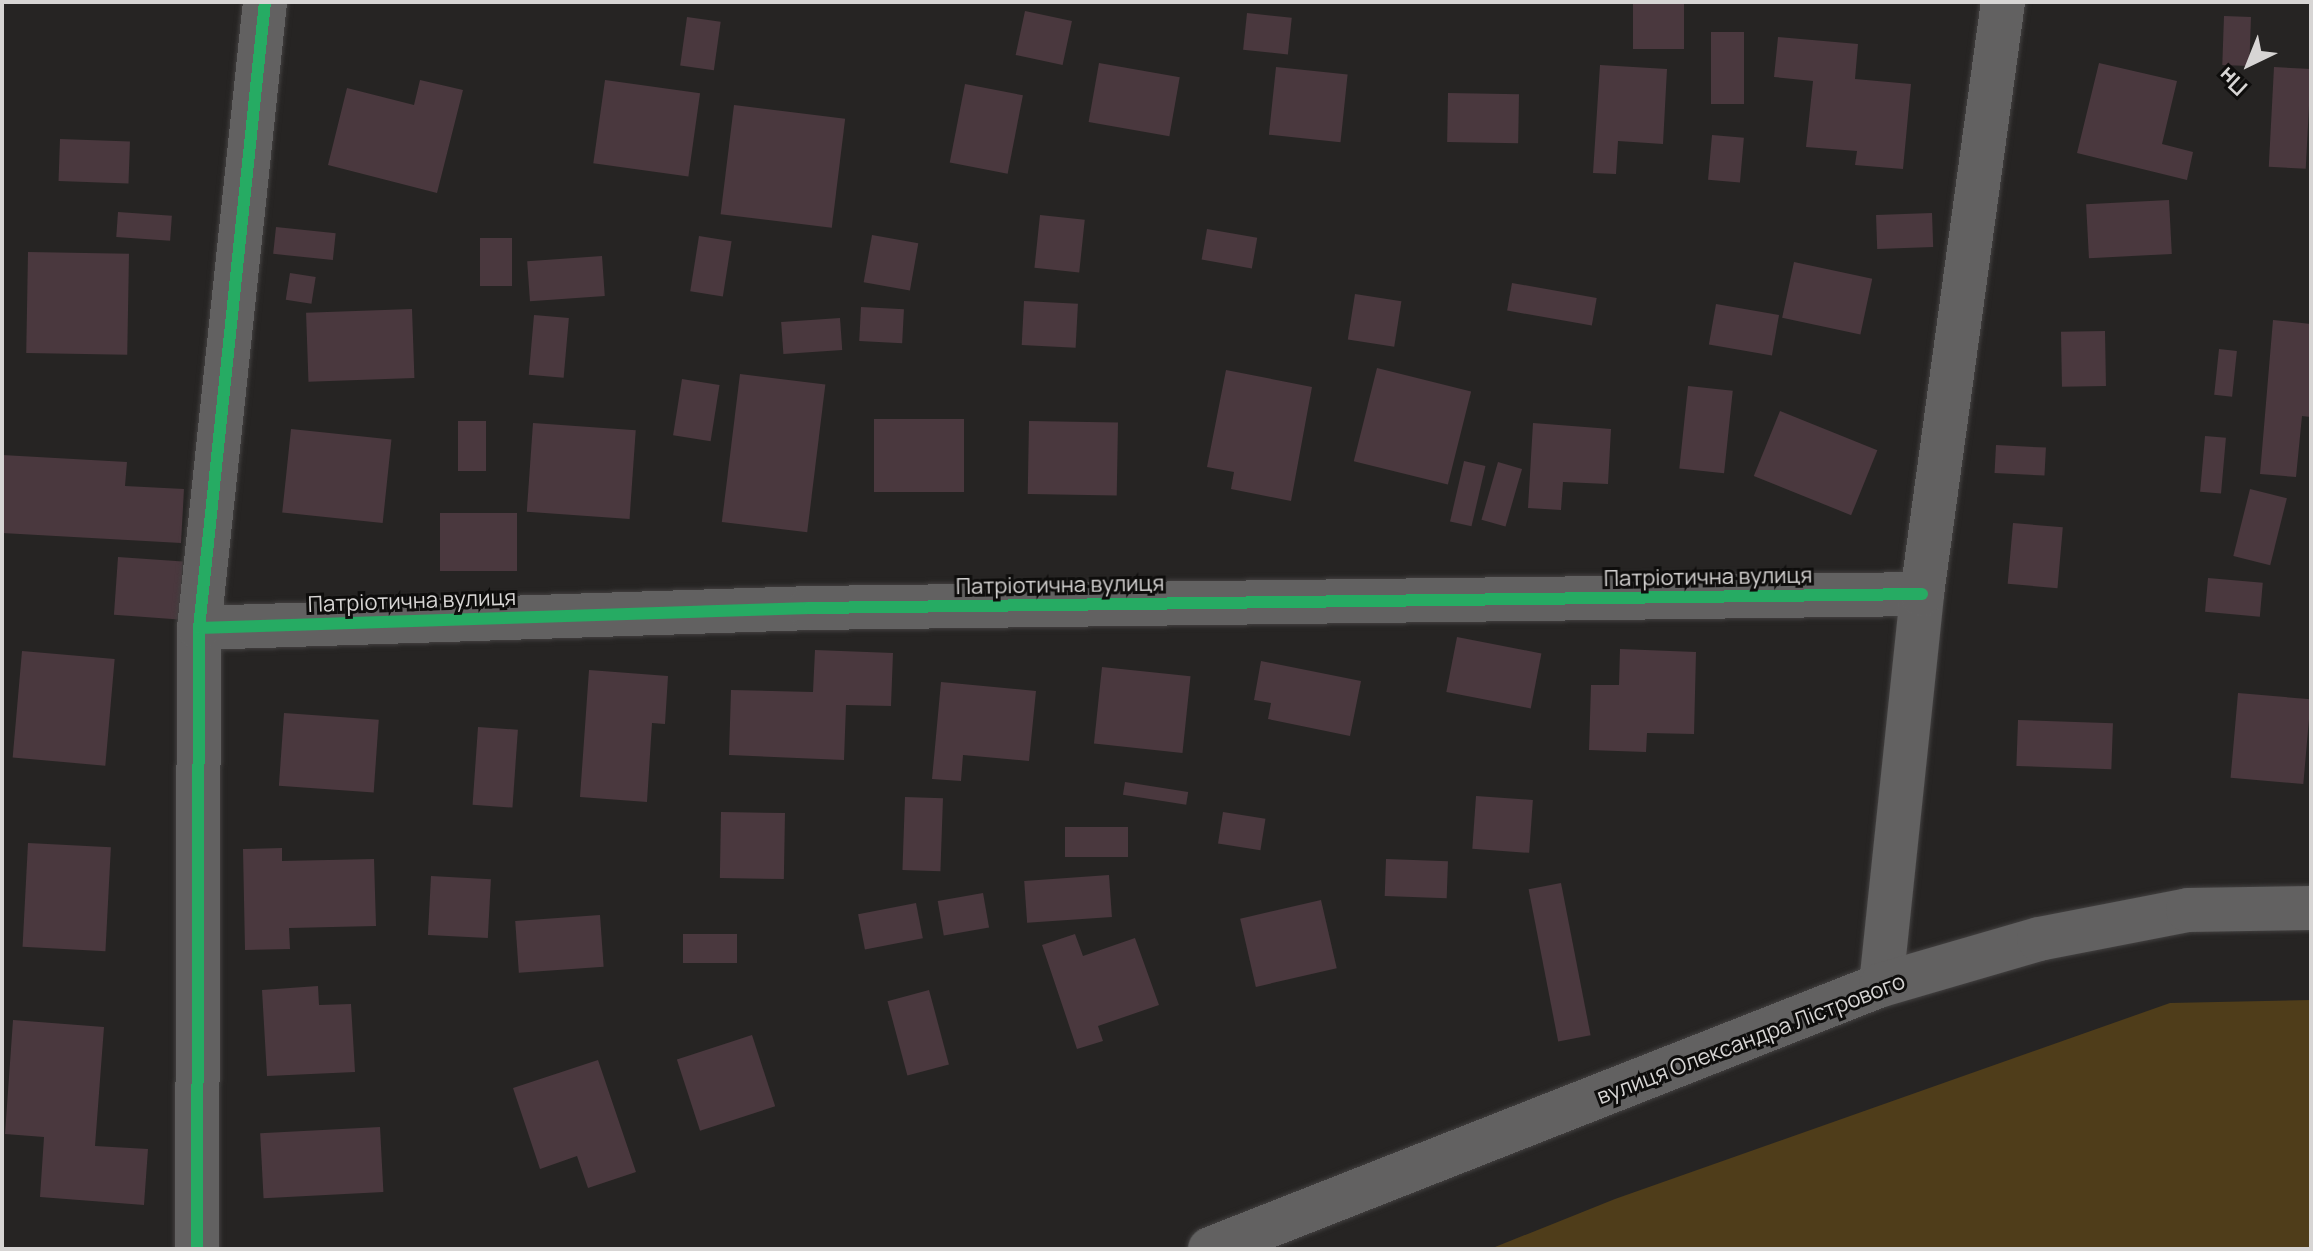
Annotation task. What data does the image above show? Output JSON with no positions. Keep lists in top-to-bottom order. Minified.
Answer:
{"streets":{"street":["Патріотична вулиця","вулиця Олександра Лістрового"]},"north":"bottom left"}
